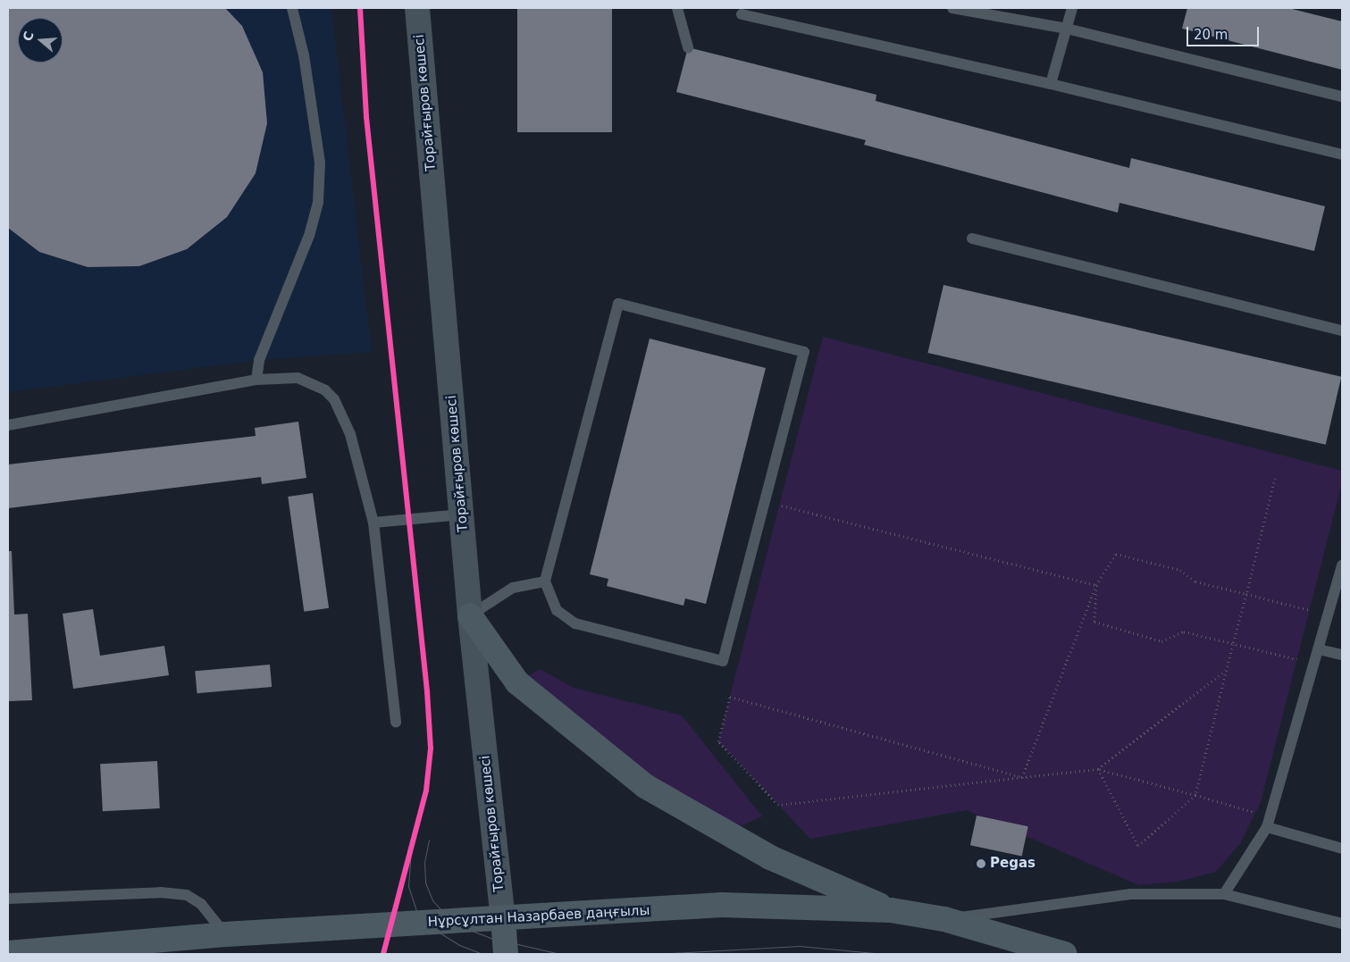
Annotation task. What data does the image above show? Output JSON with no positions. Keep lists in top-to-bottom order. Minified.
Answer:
{"streets":{"main road":["Торайғыров көшесі","Нұрсұлтан Назарбаев даңғылы"]},"crossings":[["Торайғыров көшесі","Нұрсұлтан Назарбаев даңғылы"]],"places":["Pegas"],"scale_bar":"20 m","north":"left"}
